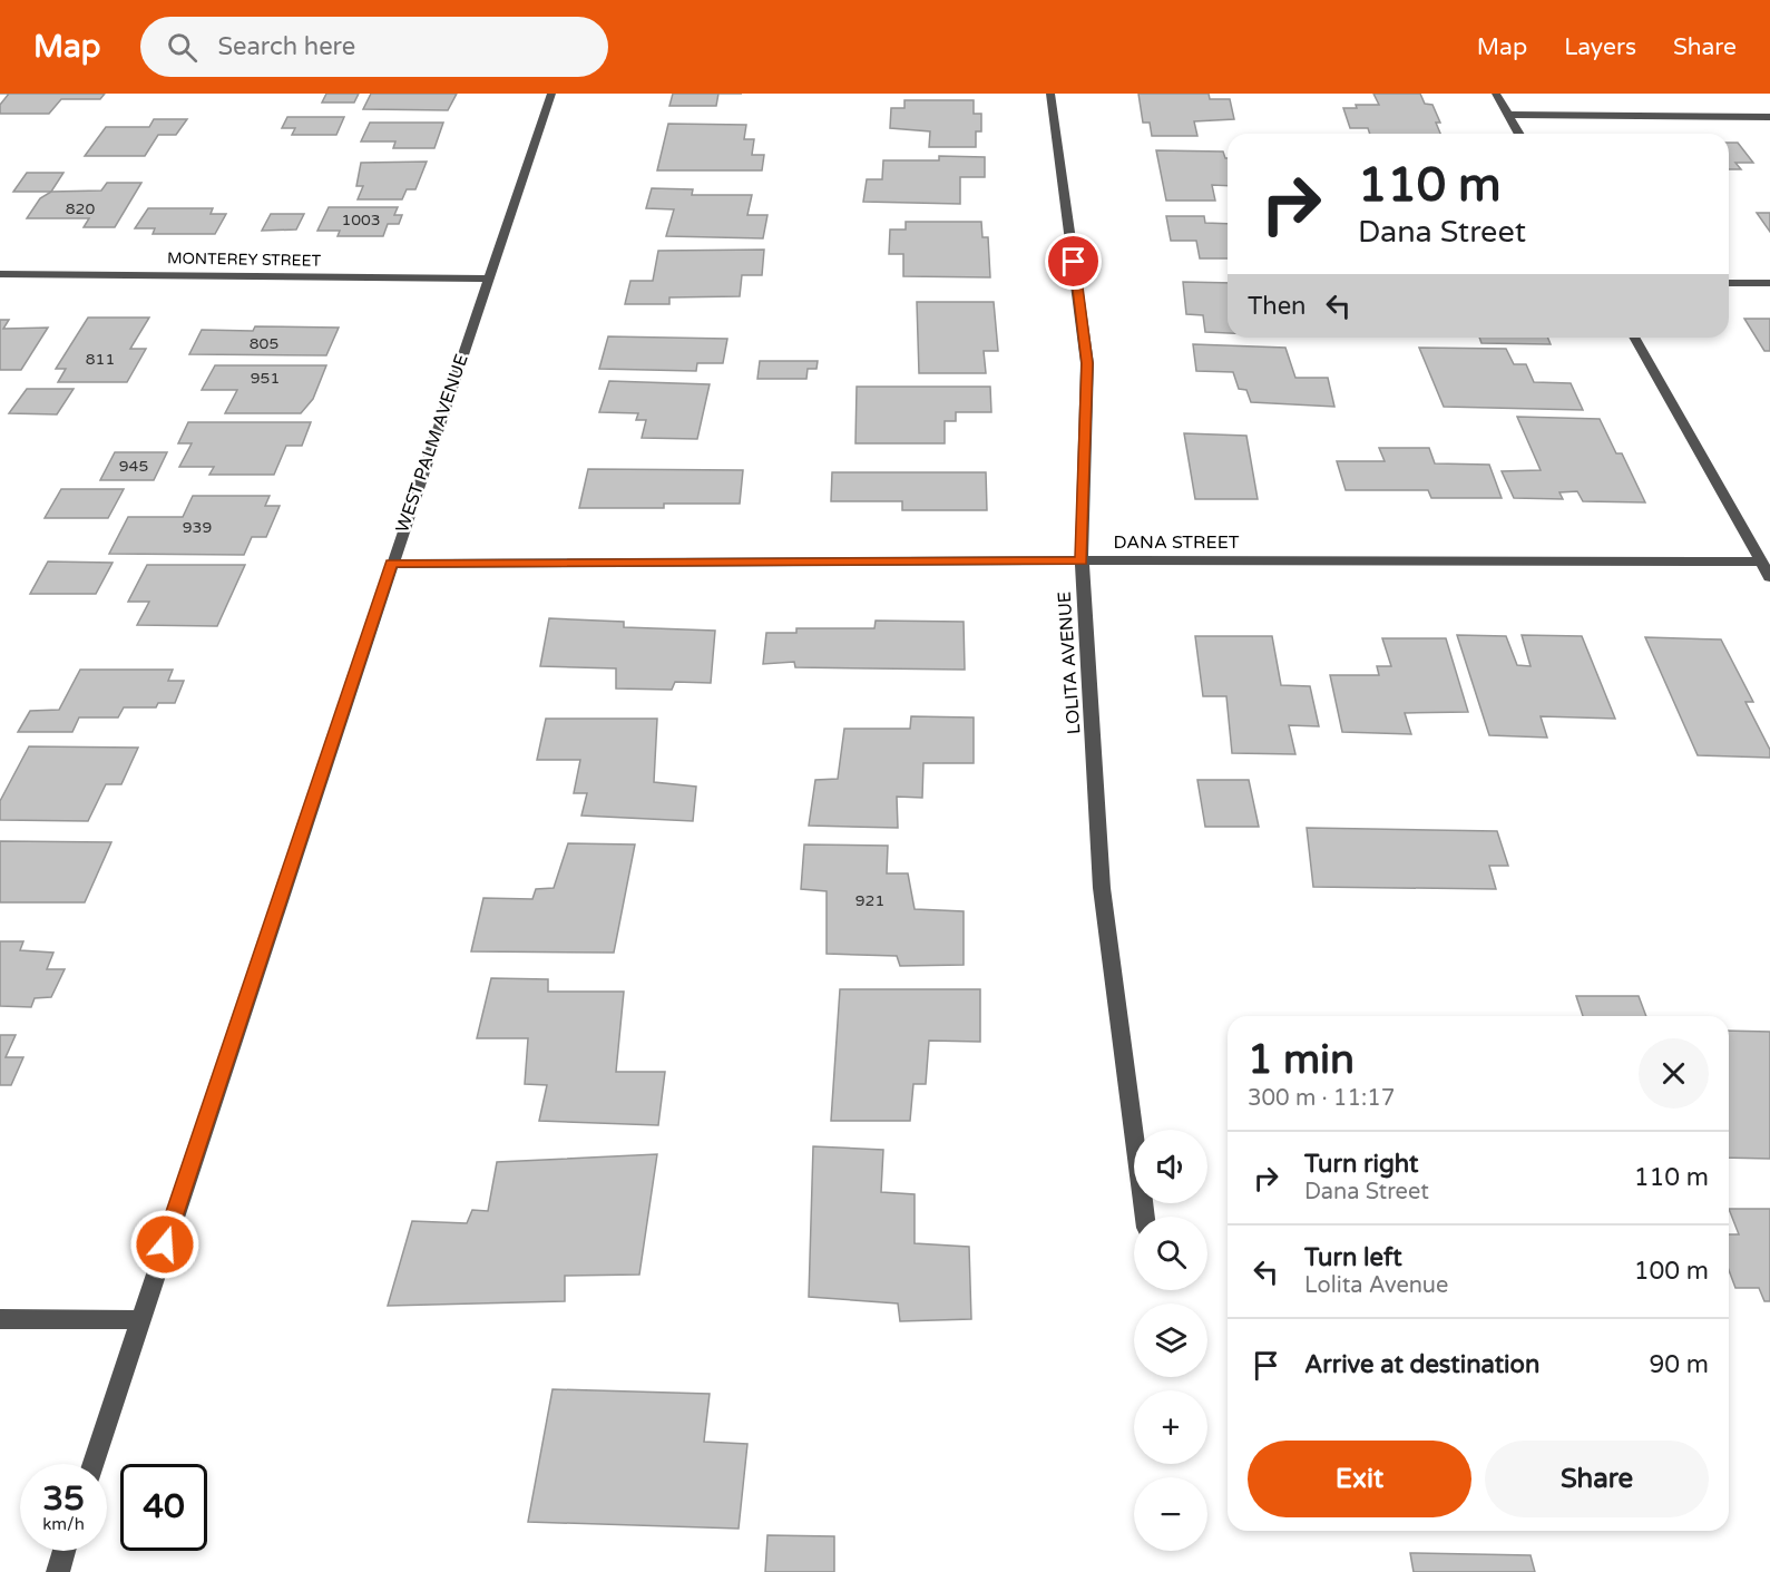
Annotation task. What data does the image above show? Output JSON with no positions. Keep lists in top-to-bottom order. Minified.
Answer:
{"streets":{"street":["MONTEREY STREET","WEST PALM AVENUE","DANA STREET","LOLITA AVENUE"]},"crossings":[["MONTEREY STREET","WEST PALM AVENUE"],["WEST PALM AVENUE","DANA STREET"],["DANA STREET","LOLITA AVENUE"]],"house_numbers":["820","1003","805","811","951","945","939","921"],"page":{"header":"Map","search":"Search here","nav":["Map","Layers","Share"],"turn":["110 m","Dana Street"],"then":"Then","heading":["1 min","300 m · 11:17"],"map_buttons":["+","−"],"list":[{"name":"Turn right","note":"Dana Street","value":"110 m"},{"name":"Turn left","note":"Lolita Avenue","value":"100 m"},{"name":"Arrive at destination","value":"90 m"}],"buttons":["Exit","Share"],"speed":"35 km/h","limit":"40"}}
